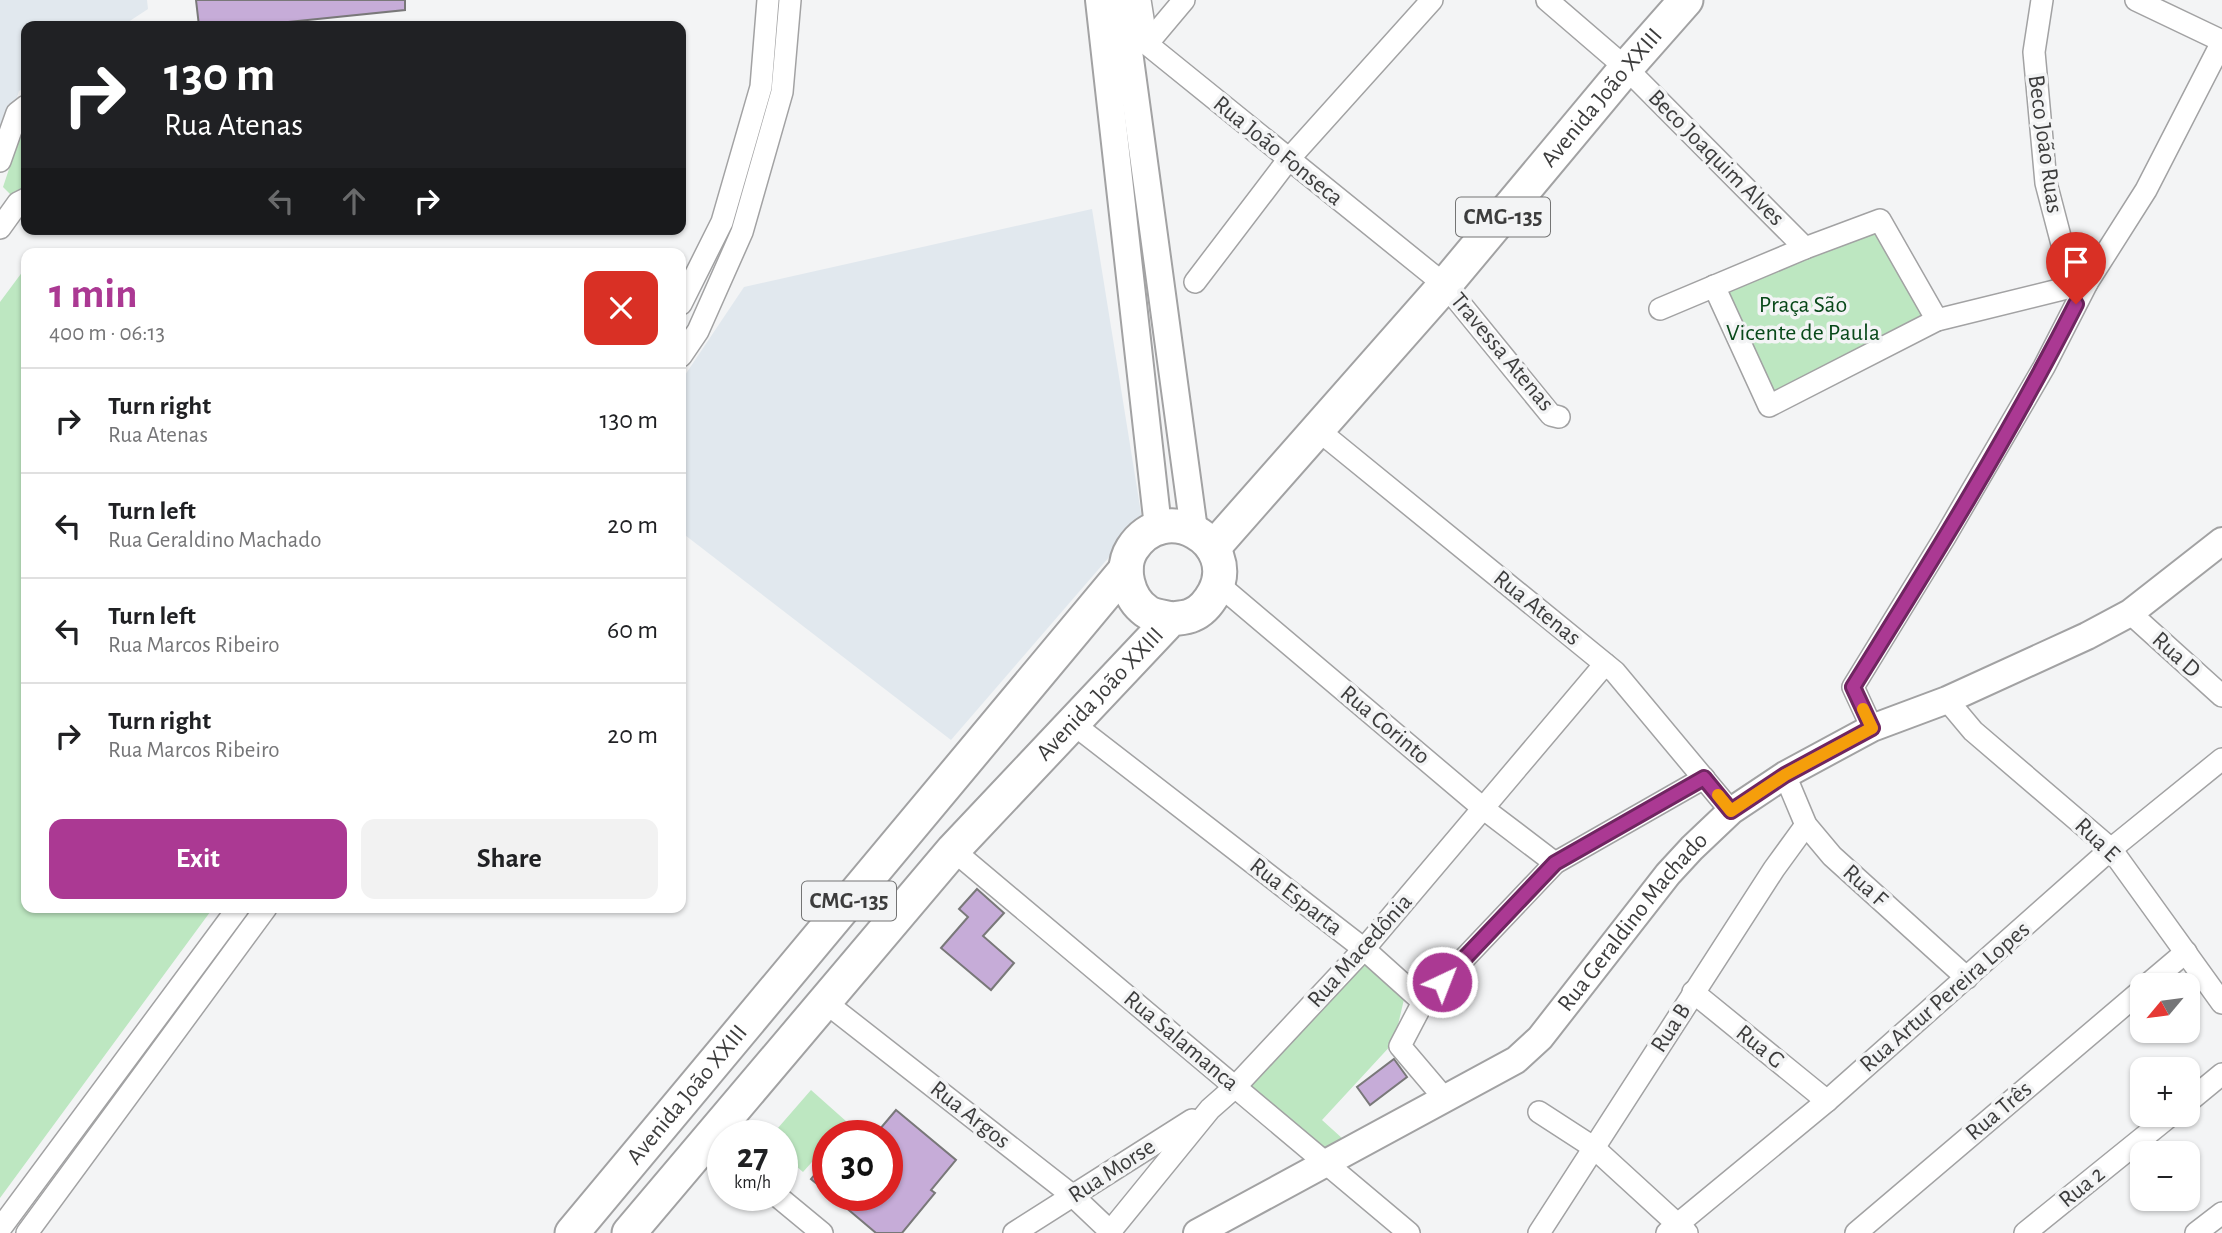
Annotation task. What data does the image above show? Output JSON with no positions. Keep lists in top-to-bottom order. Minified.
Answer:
{"streets":{"main road":["Avenida João XXIII","CMG-135"],"street":["Beco João Ruas","Rua João Fonseca","Beco Joaquim Alves","Travessa Atenas","Rua Atenas","Rua D","Rua Corinto","Rua E","Rua F","Rua Esparta","Rua Geraldino Machado","Rua Macedônia","Rua Artur Pereira Lopes","Rua B","Rua Salamanca","Rua G","Rua Três","Rua Argos","Rua Morse","Rua 2"]},"crossings":[["Avenida João XXIII","Rua João Fonseca"],["Avenida João XXIII","Beco Joaquim Alves"],["Avenida João XXIII","CMG-135"],["Avenida João XXIII","Travessa Atenas"],["Avenida João XXIII","Rua Atenas"],["Avenida João XXIII","Rua Corinto"],["Avenida João XXIII","Rua Esparta"],["Avenida João XXIII","Rua Salamanca"],["Avenida João XXIII","Rua Argos"],["Rua João Fonseca","Travessa Atenas"],["CMG-135","Rua Corinto"],["Rua Atenas","Rua Geraldino Machado"],["Rua Atenas","Rua Macedônia"],["Rua D","Rua Geraldino Machado"],["Rua Corinto","Rua Macedônia"],["Rua E","Rua Geraldino Machado"],["Rua E","Rua Artur Pereira Lopes"],["Rua F","Rua Geraldino Machado"],["Rua F","Rua Artur Pereira Lopes"],["Rua F","Rua B"],["Rua Esparta","Rua Macedônia"],["Rua Geraldino Machado","Rua Salamanca"],["Rua Macedônia","Rua Salamanca"],["Rua Macedônia","Rua Argos"],["Rua Macedônia","Rua Morse"],["Rua Artur Pereira Lopes","Rua G"],["Rua B","Rua G"],["Rua Argos","Rua Morse"]],"parks":["Praça São Vicente de Paula"],"north":"bottom left","page":{"turn":["130 m","Rua Atenas"],"heading":["1 min","400 m · 06:13"],"list":[{"name":"Turn right","note":"Rua Atenas","value":"130 m"},{"name":"Turn left","note":"Rua Geraldino Machado","value":"20 m"},{"name":"Turn left","note":"Rua Marcos Ribeiro","value":"60 m"},{"name":"Turn right","note":"Rua Marcos Ribeiro","value":"20 m"}],"buttons":["Exit","Share"],"map_buttons":["+","−"],"speed":"27 km/h","limit":"30"}}
